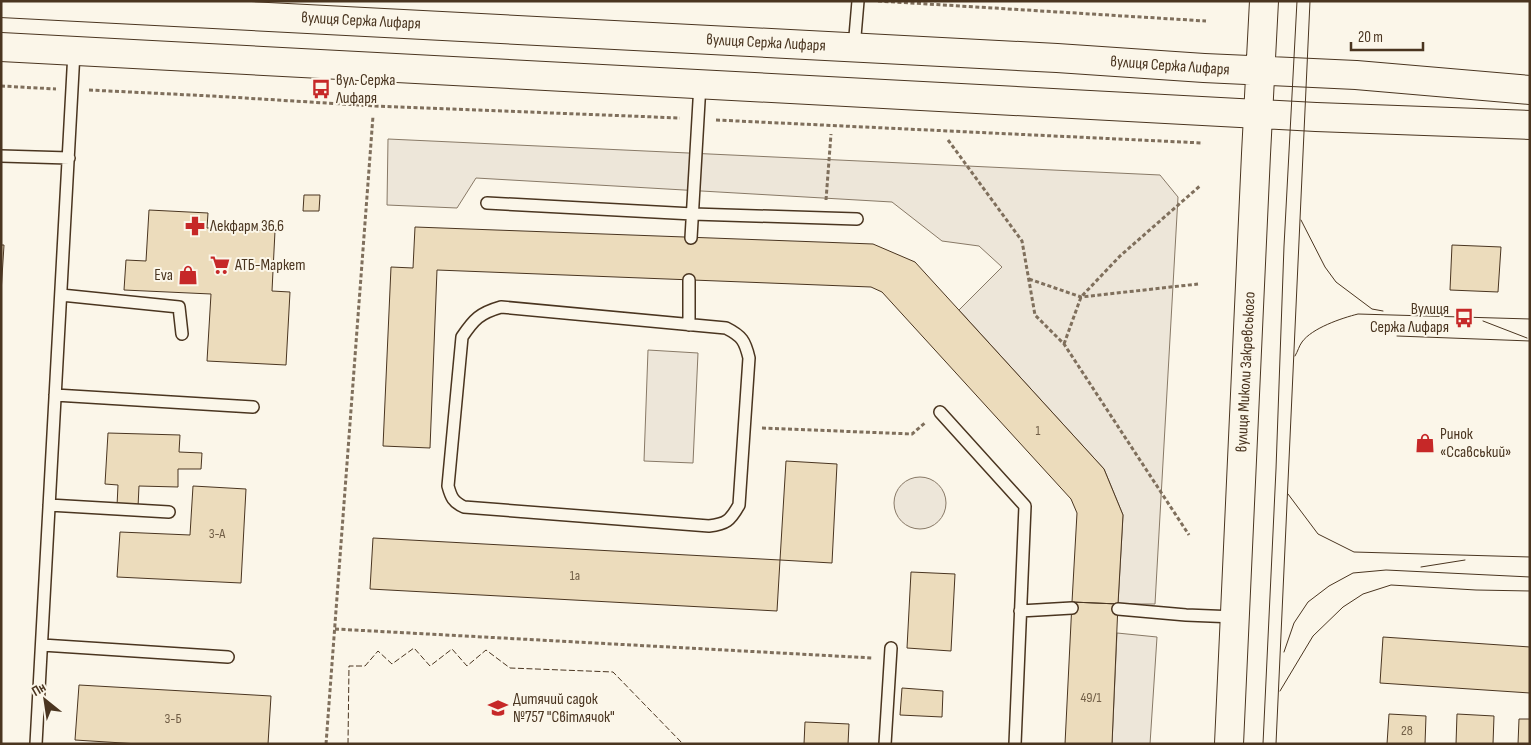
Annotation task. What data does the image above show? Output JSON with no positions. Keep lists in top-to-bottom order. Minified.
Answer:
{"streets":{"street":["вулиця Сержа Лифаря","вулиця Миколи Закревського"]},"crossings":[["вулиця Сержа Лифаря","вулиця Миколи Закревського"]],"places":{"bus stop":["вул. Сержа Лифаря","Вулиця Сержа Лифаря"],"pharmacy":["Лекфарм 36.6"],"supermarket":["АТБ-Маркет"],"shop":["Eva","Ринок «Ссавський»"],"school or university":["Дитячий садок №757 \"Світлячок\""]},"house_numbers":["1","3-А","1а","49/1","3-Б","28"],"scale_bar":"20 m","north":"top left"}
